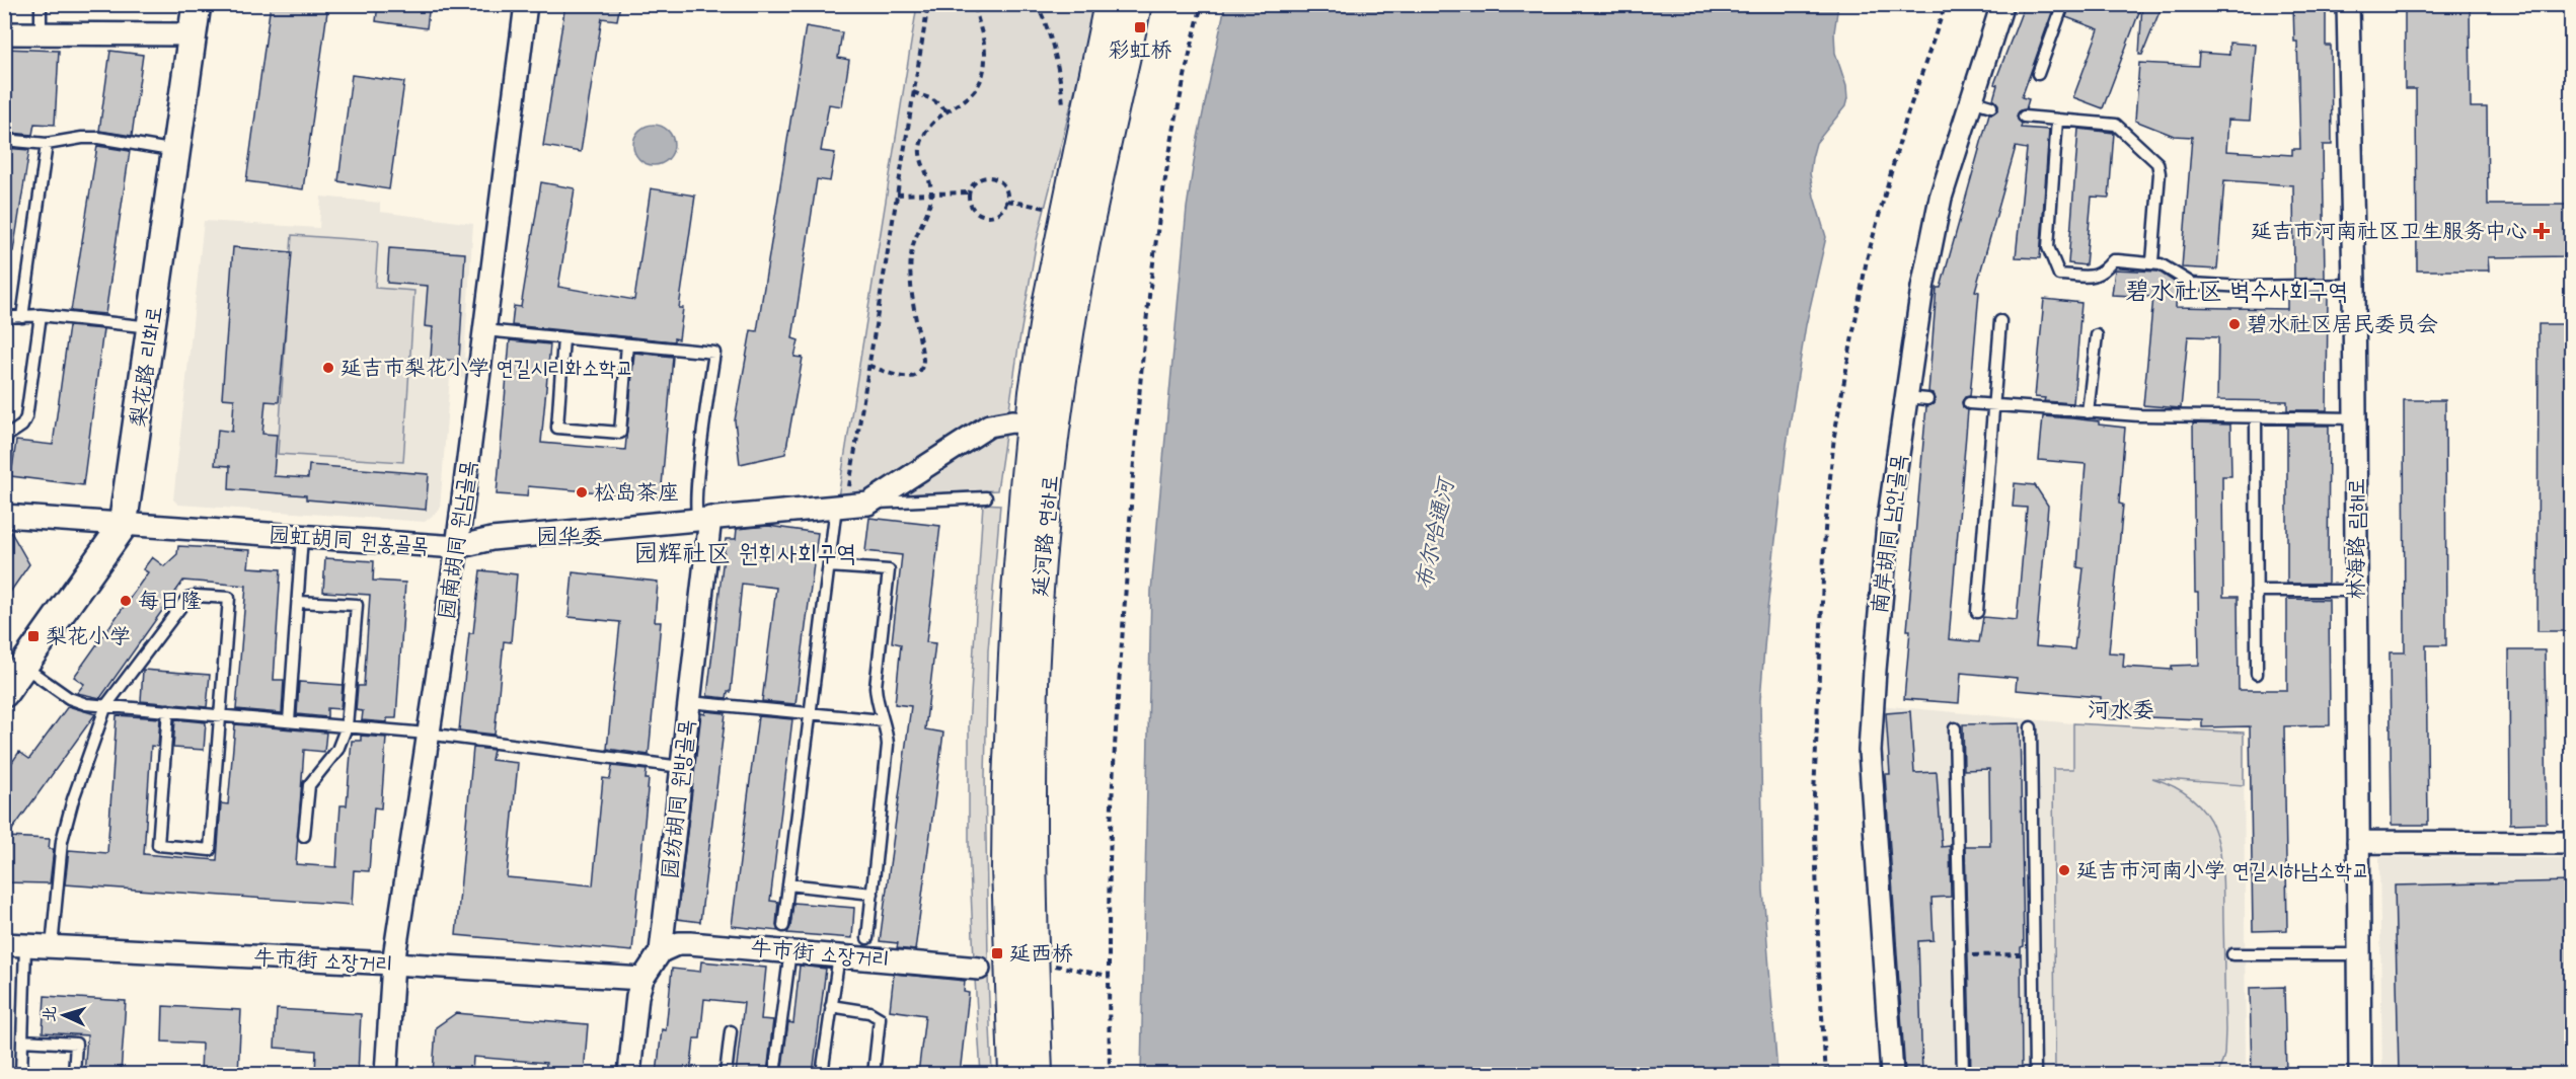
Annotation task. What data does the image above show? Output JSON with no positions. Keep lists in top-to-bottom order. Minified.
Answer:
{"streets":{"main road":["延河路 연하로"],"street":["梨花路 리화로","南岸胡同 남안골목","林海路 림해로","园虹胡同 원홍골목","园南胡同 원남골목","园纺胡同 원방골목","牛市街 소장거리"]},"crossings":[["梨花路 리화로","园虹胡同 원홍골목"],["延河路 연하로","园虹胡同 원홍골목"],["园虹胡同 원홍골목","园南胡同 원남골목"],["园虹胡同 원홍골목","园纺胡同 원방골목"],["园南胡同 원남골목","牛市街 소장거리"],["园纺胡同 원방골목","牛市街 소장거리"]],"districts":["碧水社区 벽수사회구역","园华委","园辉社区 원휘사회구역","河水委"],"water":["布尔哈通河"],"places":{"transit":["彩虹桥","梨花小学","延西桥"],"health":["延吉市河南社区卫生服务中心"],"other":["碧水社区居民委员会","延吉市梨花小学 연길시리화소학교","松岛茶座","每日隆","延吉市河南小学 연길시하남소학교"]},"north":"left"}
